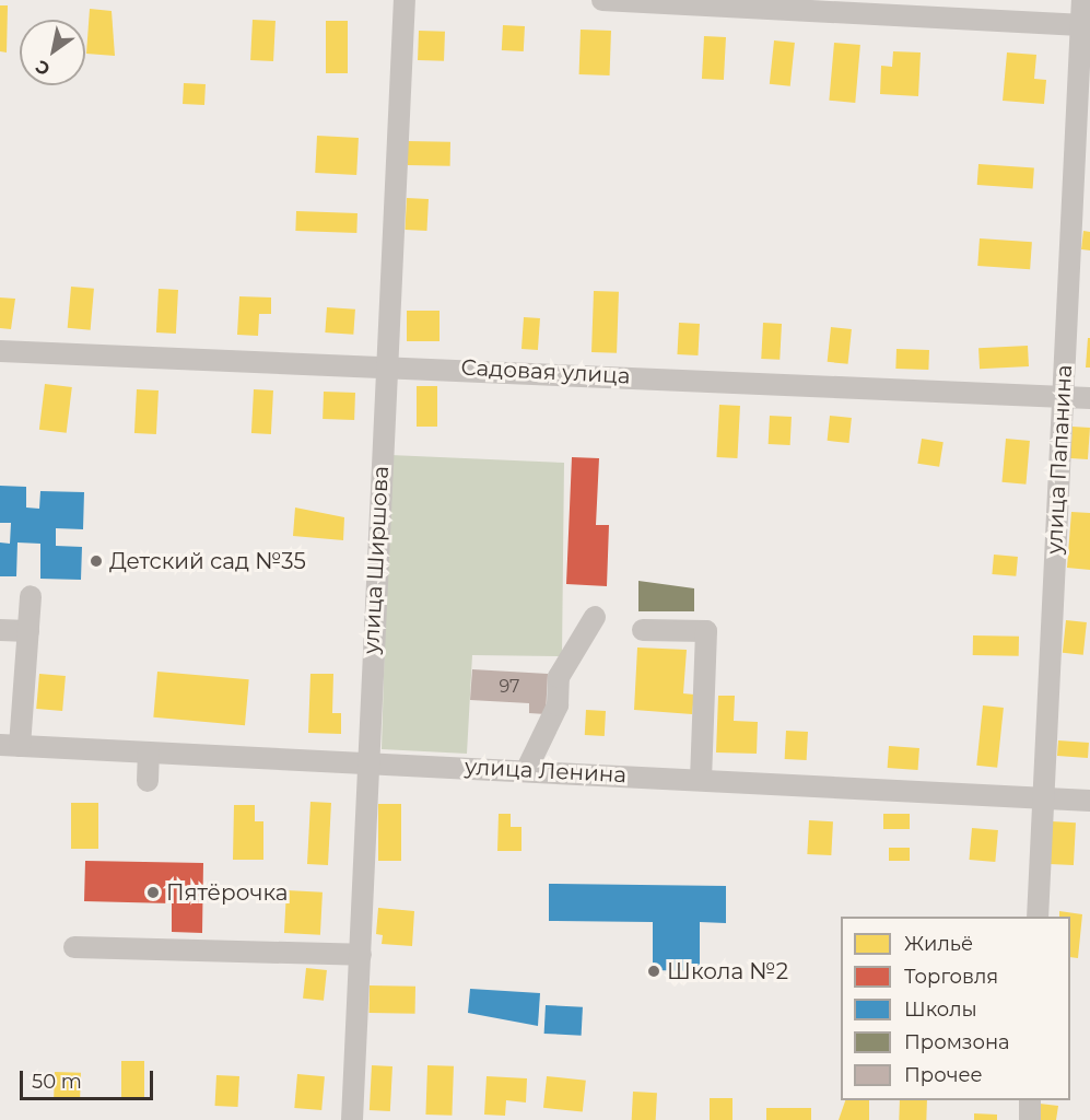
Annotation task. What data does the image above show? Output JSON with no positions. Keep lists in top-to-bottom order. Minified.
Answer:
{"streets":{"street":["Садовая улица","улица Папанина","улица Ширшова","улица Ленина"]},"crossings":[["Садовая улица","улица Папанина"],["Садовая улица","улица Ширшова"],["улица Папанина","улица Ленина"],["улица Ширшова","улица Ленина"]],"places":["Детский сад №35","Пятёрочка","Школа №2"],"house_numbers":["97"],"legend":["Жильё","Торговля","Школы","Промзона","Прочее"],"scale_bar":"50 m","north":"bottom left"}
